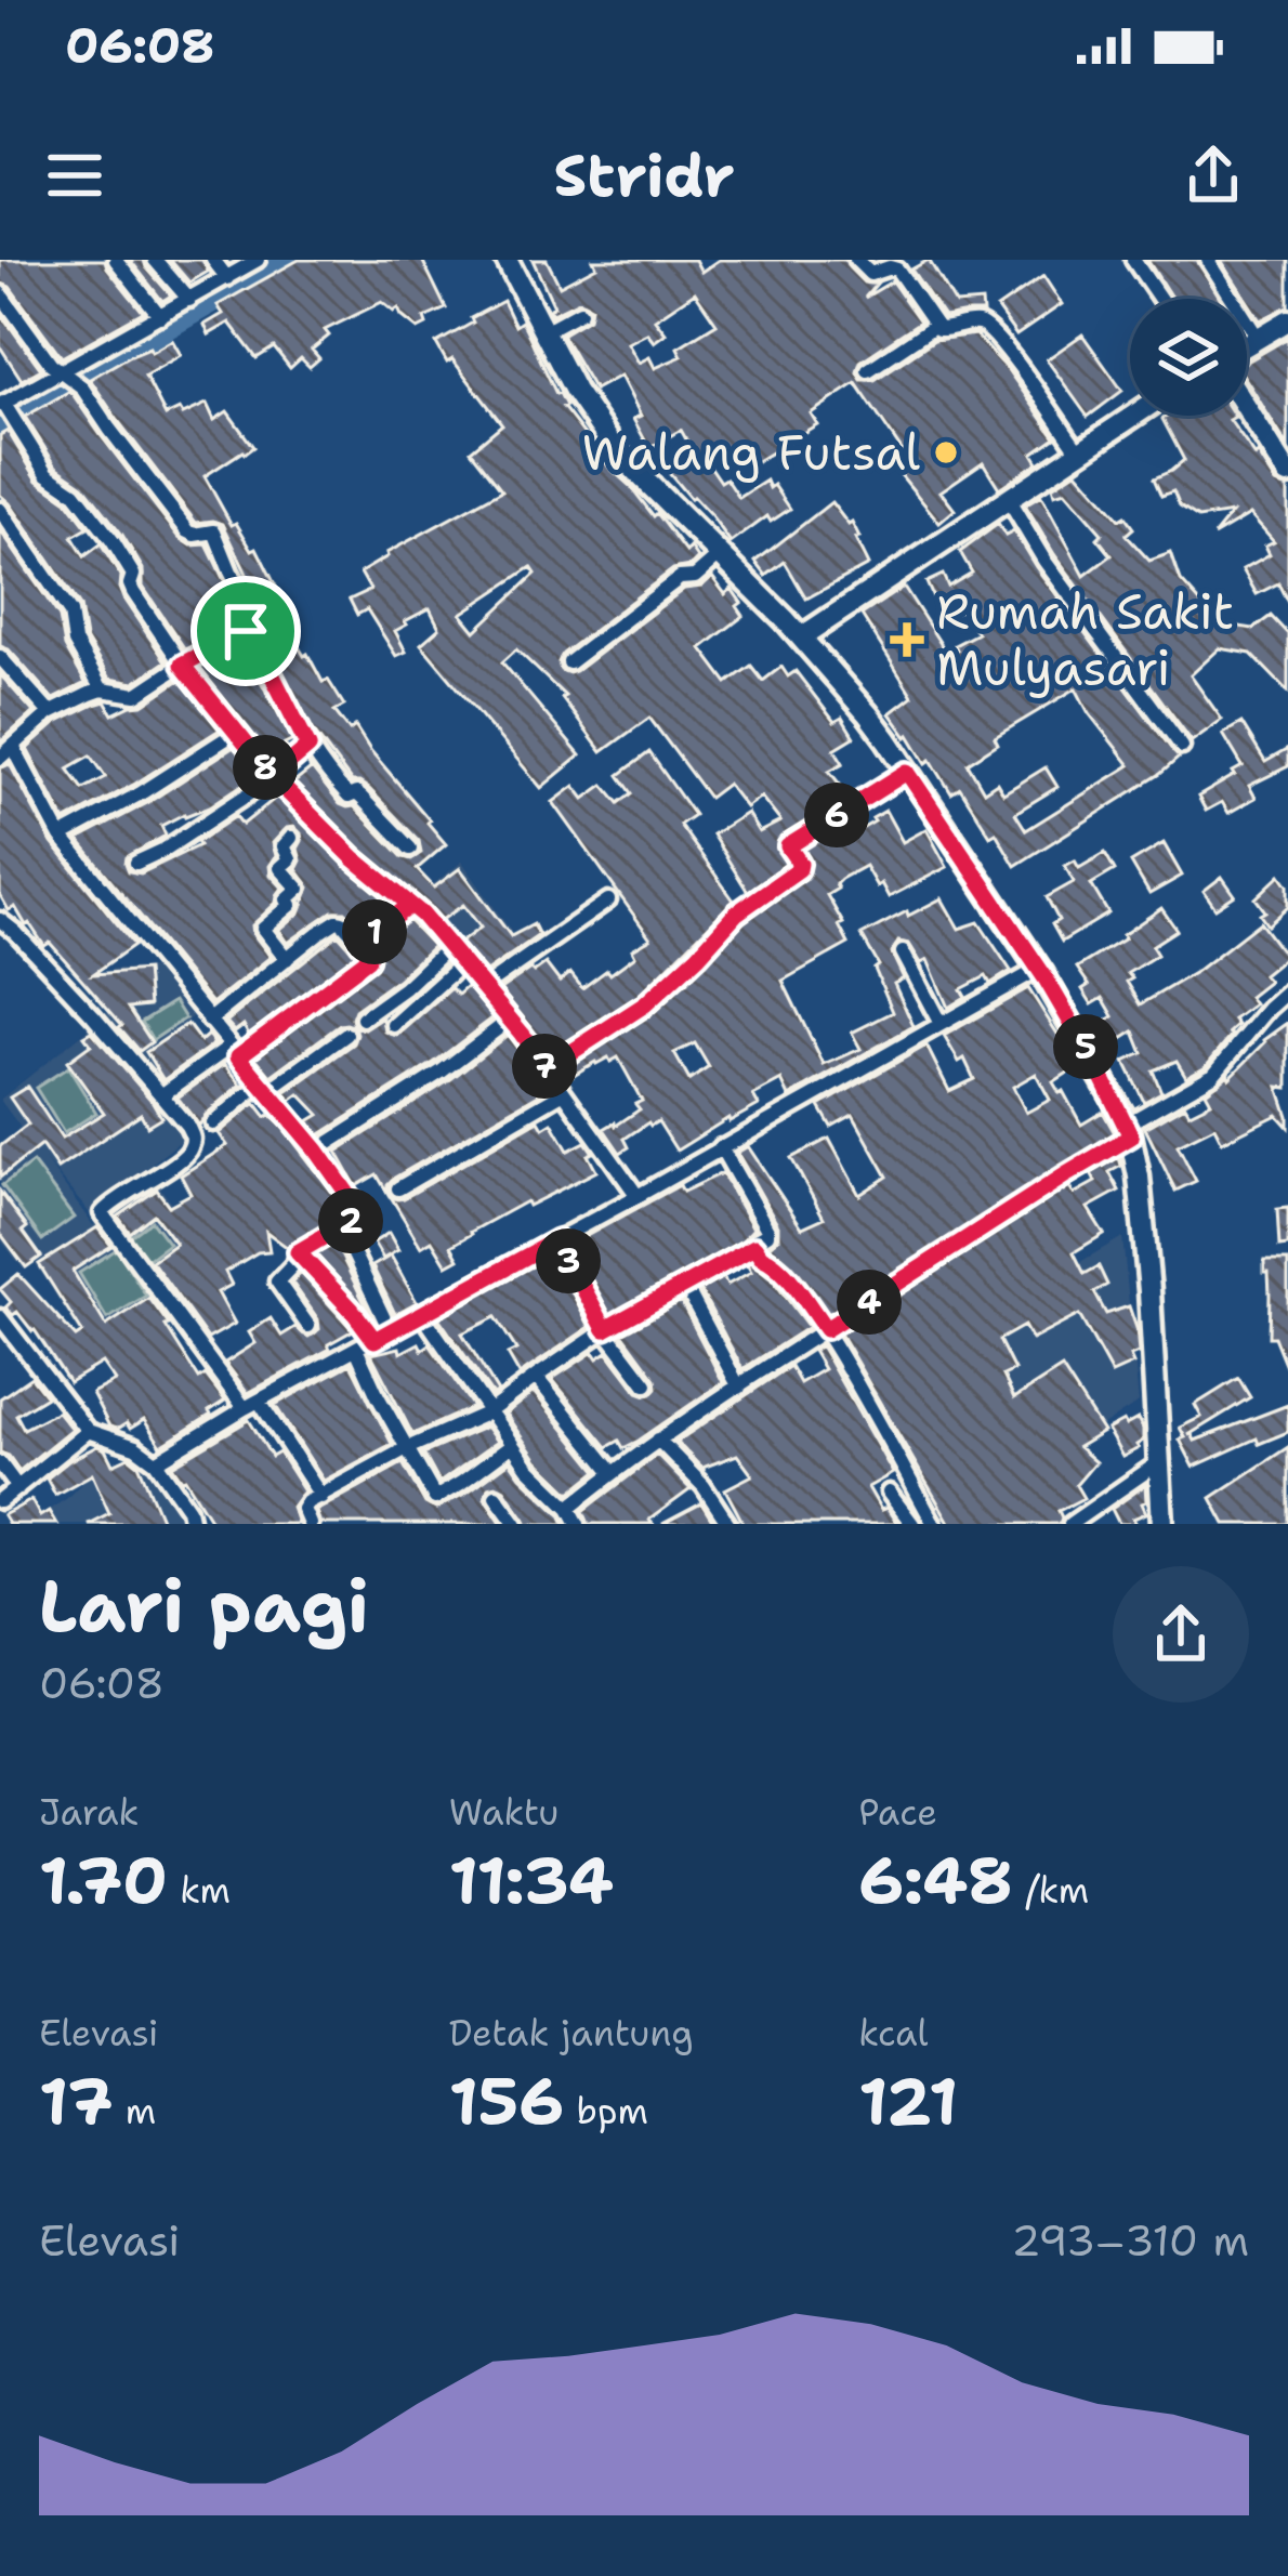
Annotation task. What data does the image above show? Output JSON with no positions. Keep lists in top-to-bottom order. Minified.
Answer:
{"places":{"other":["Walang Futsal"],"health":["Rumah Sakit Mulyasari"]},"page":{"status":"06:08","header":"Stridr","pins":["8","6","1","5","7","2","3","4"],"heading":["Lari pagi","06:08"],"stats":[["Jarak","1.70 km"],["Waktu","11:34"],["Pace","6:48 /km"],["Elevasi","17 m"],["Detak jantung","156 bpm"],["kcal","121"]],"chart":["Elevasi","293–310 m"]}}
